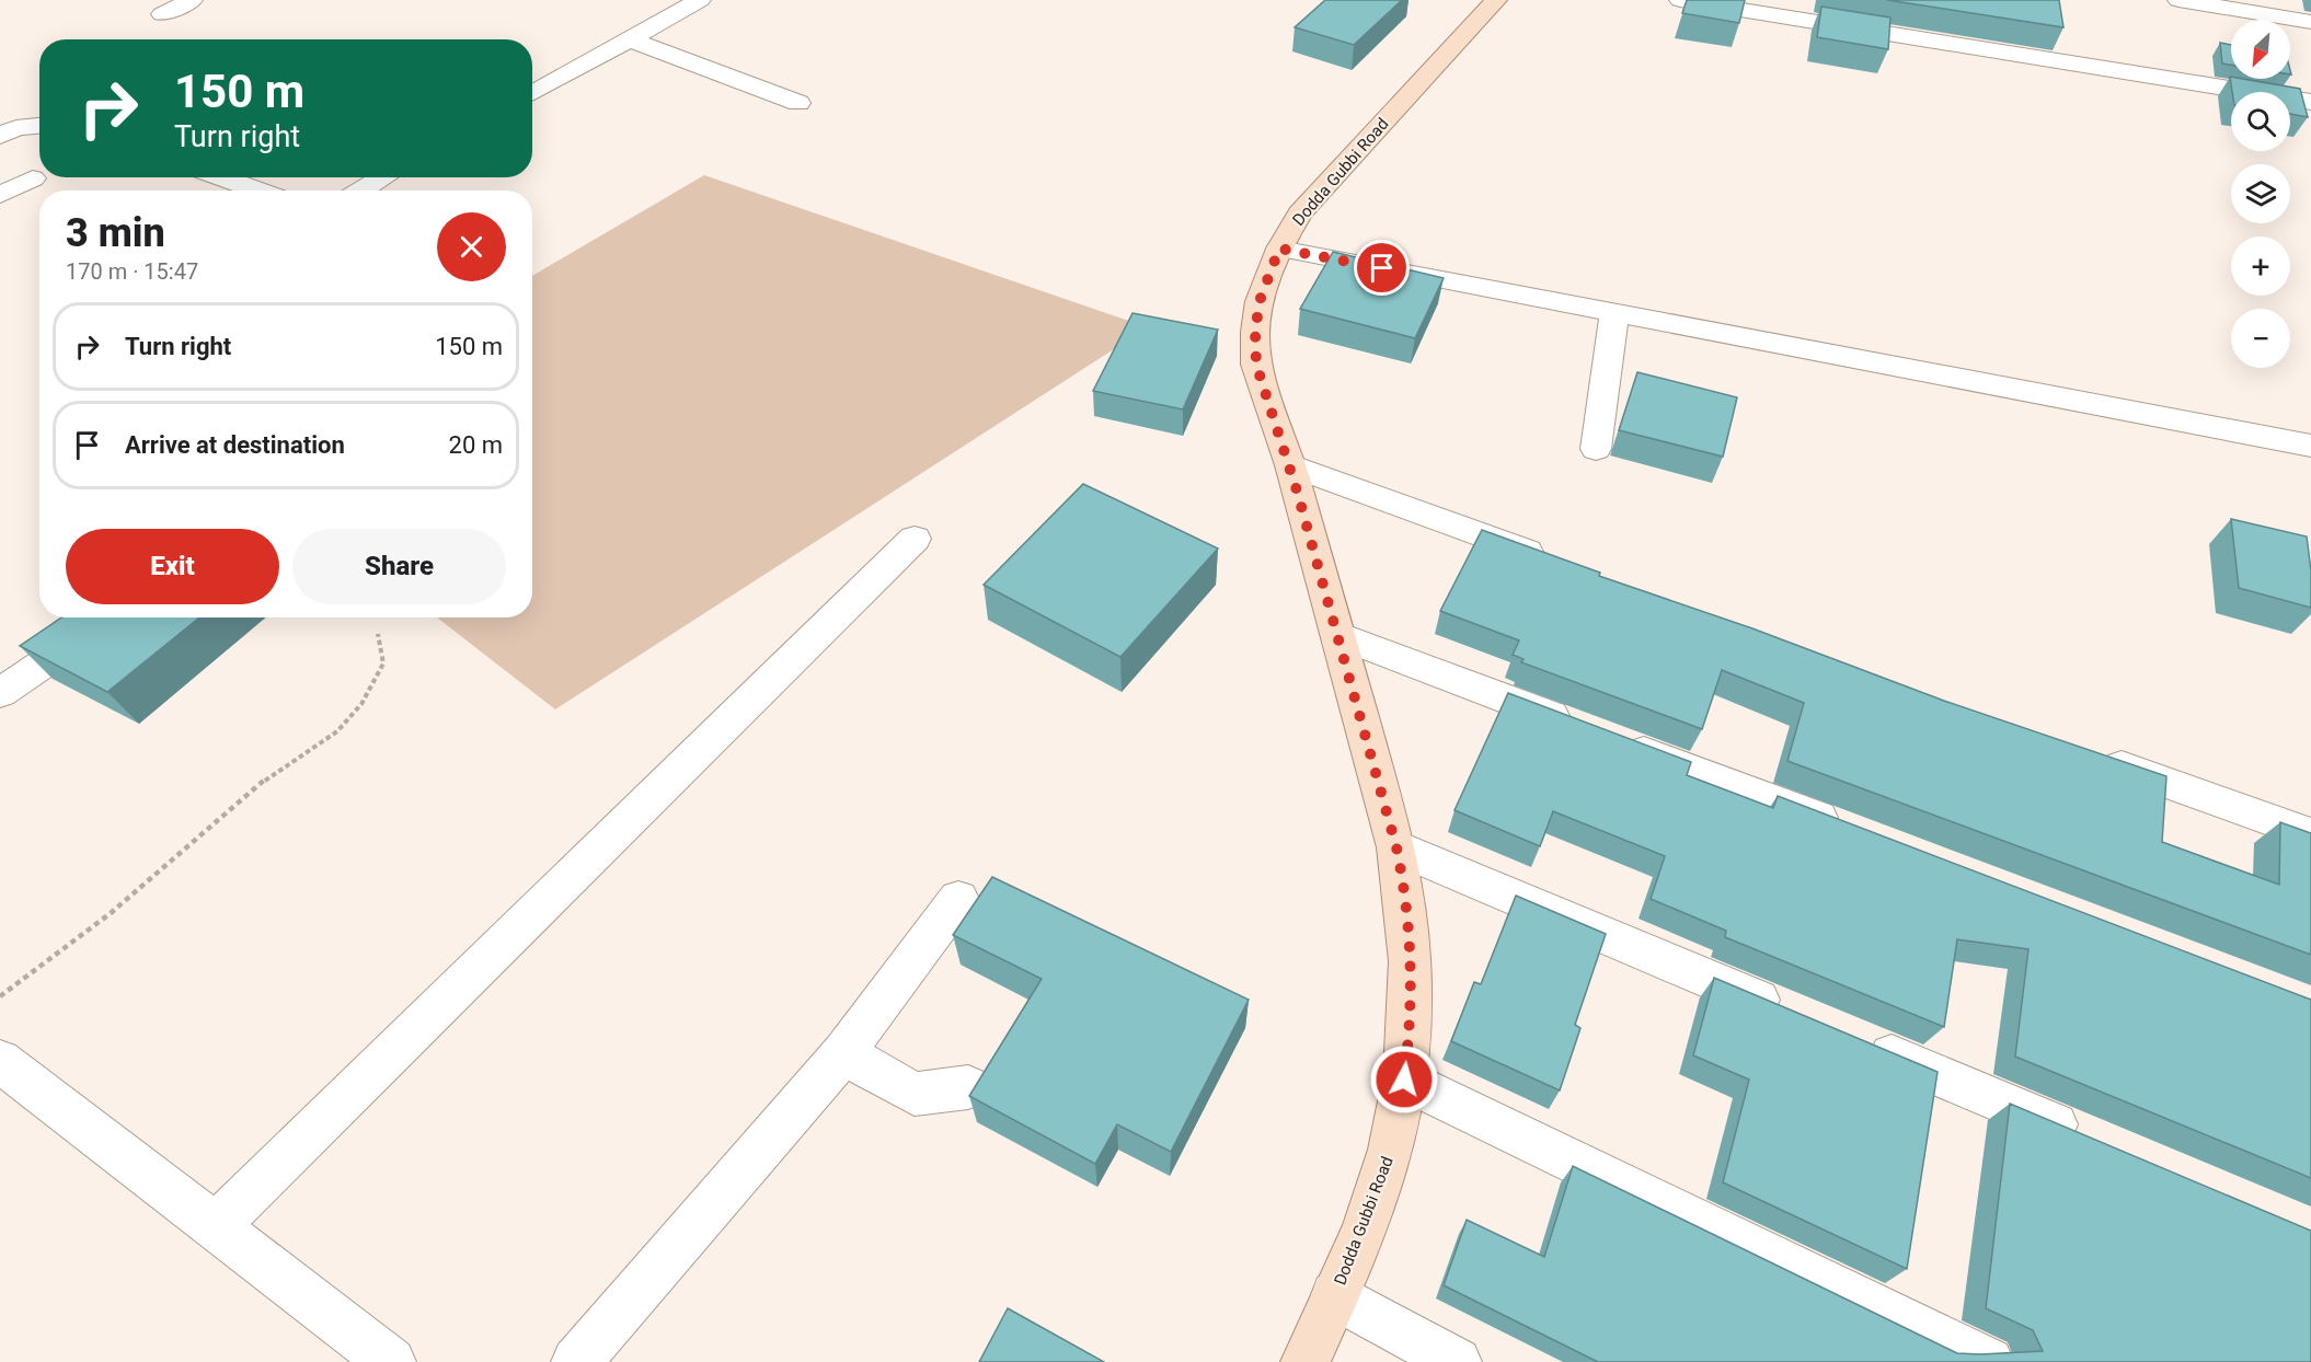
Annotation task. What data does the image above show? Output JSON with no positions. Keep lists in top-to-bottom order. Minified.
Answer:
{"streets":{"main road":["Dodda Gubbi Road"]},"north":"bottom left","page":{"map_buttons":["+","−"],"turn":["150 m","Turn right"],"heading":["3 min","170 m · 15:47"],"list":[{"name":"Turn right","value":"150 m"},{"name":"Arrive at destination","value":"20 m"}],"buttons":["Exit","Share"]}}
